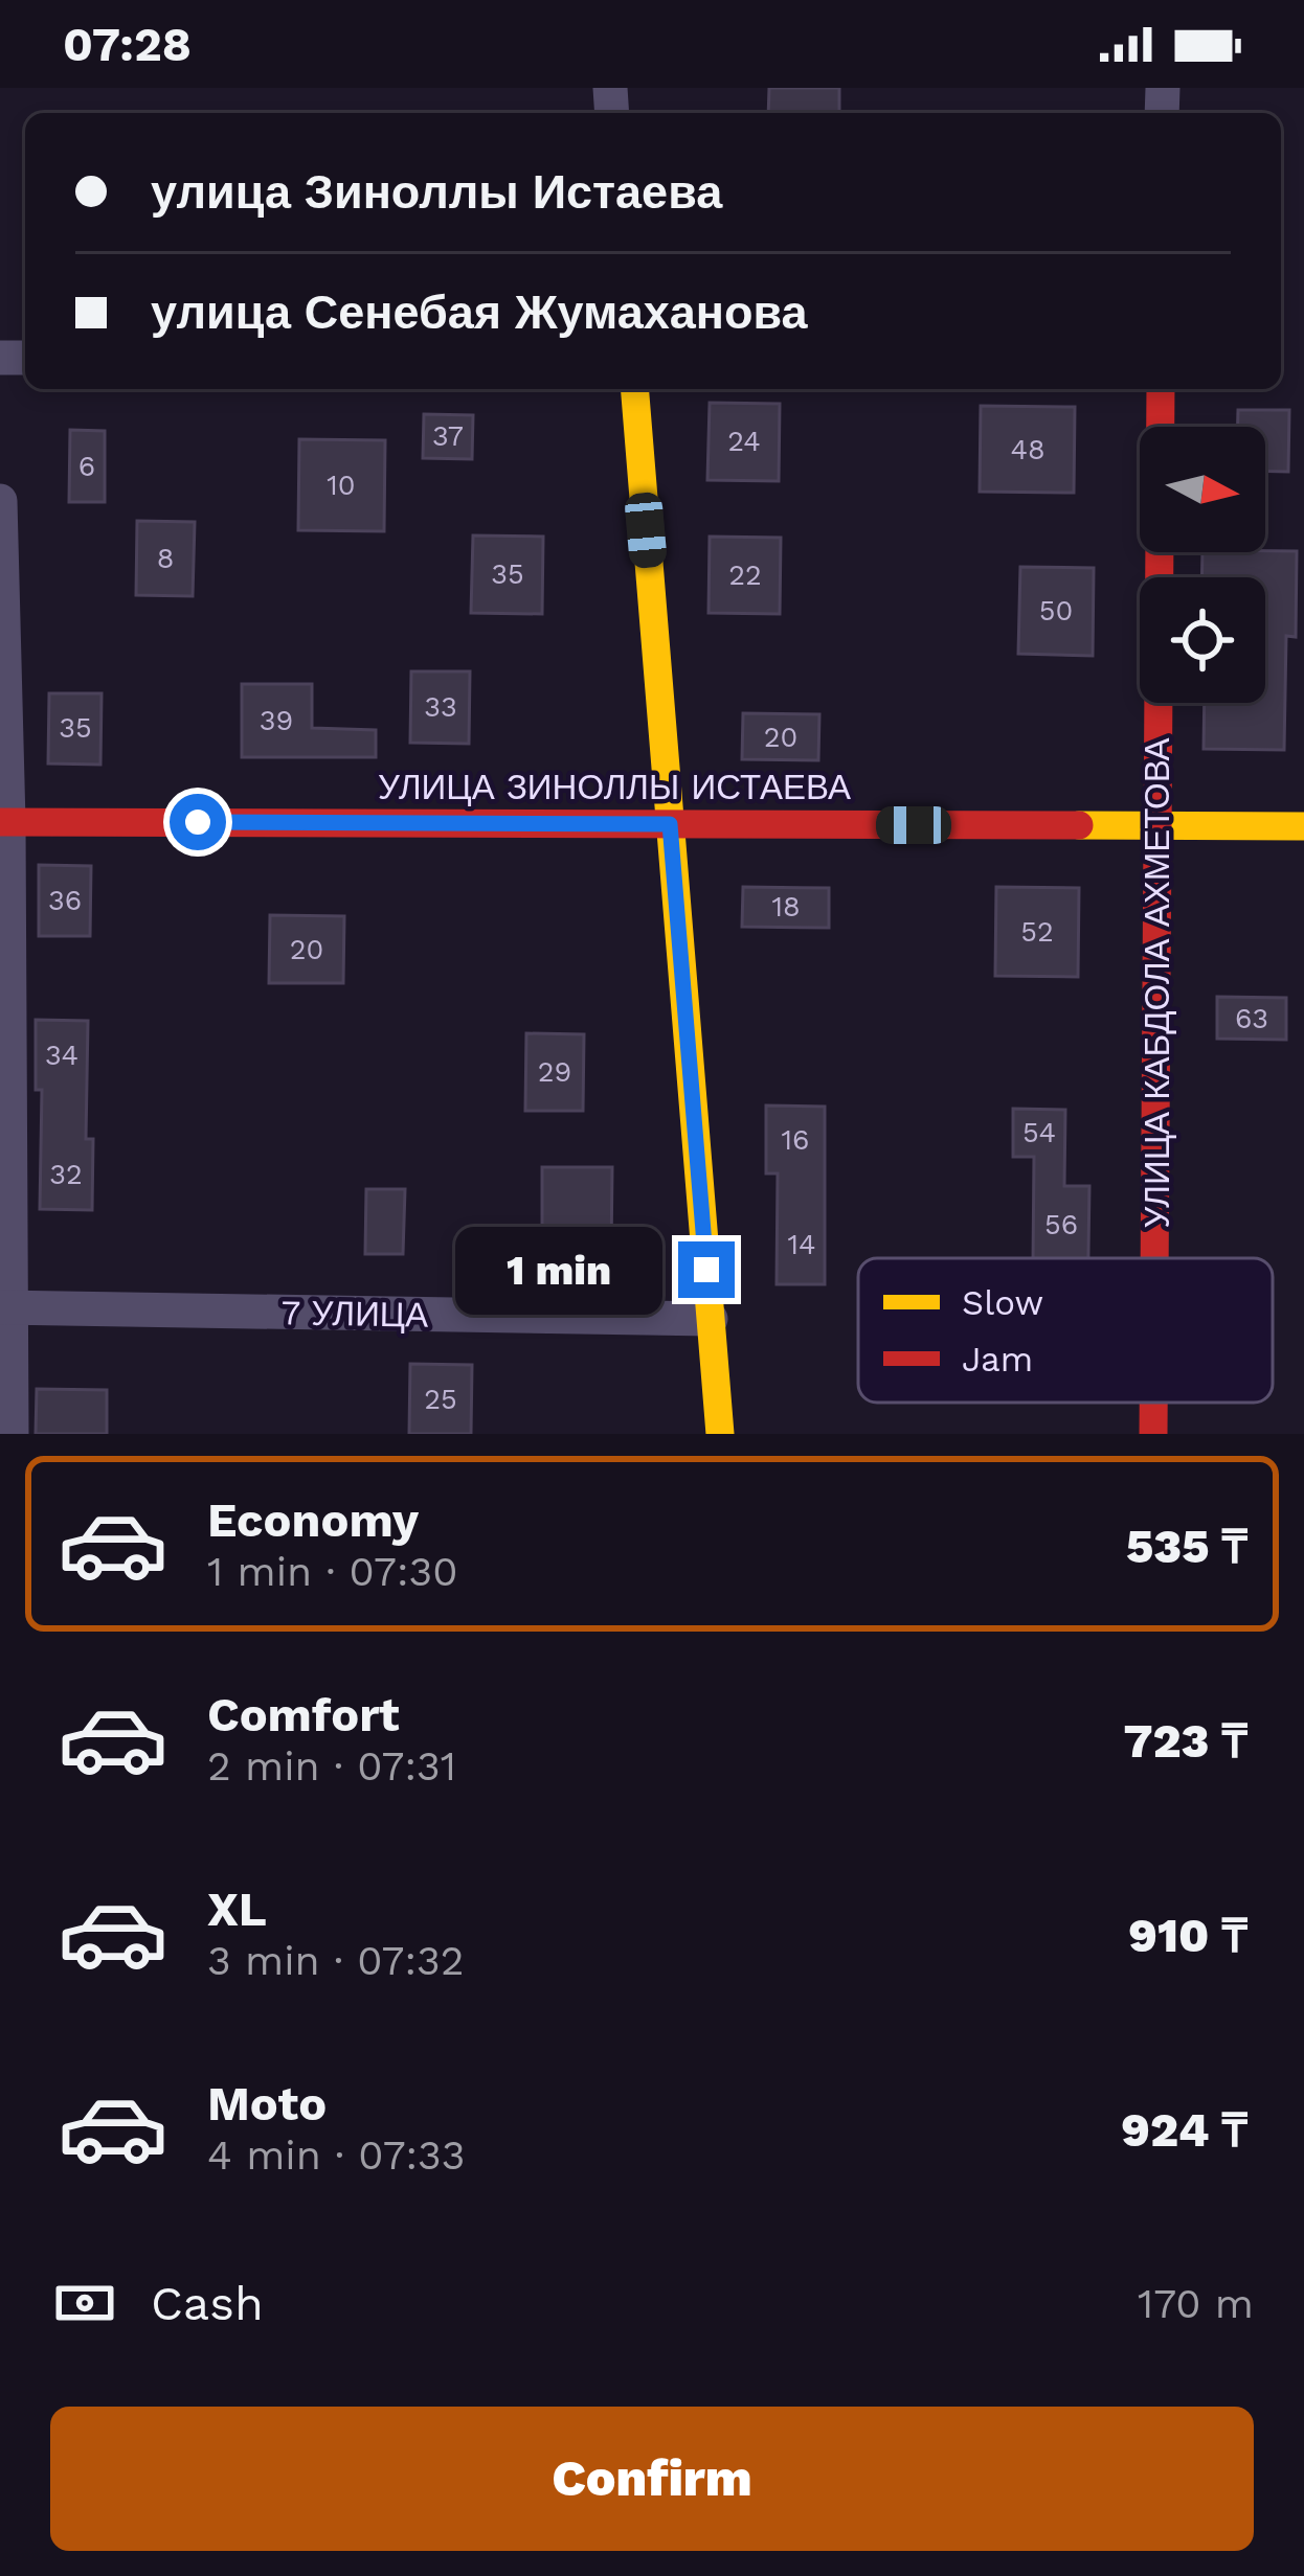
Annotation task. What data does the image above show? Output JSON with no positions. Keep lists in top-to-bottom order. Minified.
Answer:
{"streets":{"street":["УЛИЦА ЗИНОЛЛЫ ИСТАЕВА","УЛИЦА КАБДОЛА АХМЕТОВА","7 УЛИЦА"]},"crossings":[["УЛИЦА ЗИНОЛЛЫ ИСТАЕВА","УЛИЦА КАБДОЛА АХМЕТОВА"]],"house_numbers":["37","24","48","6","10","8","35","22","50","33","39","35","20","36","18","52","20","63","34","29","54","16","32","56","14","25"],"legend":["Slow","Jam"],"north":"right","page":{"status":"07:28","banner":["улица Зиноллы Истаева","улица Сенебая Жумаханова"],"bubble":"1 min","list":[{"name":"Economy","note":"1 min · 07:30","value":"535 ₸"},{"name":"Comfort","note":"2 min · 07:31","value":"723 ₸"},{"name":"XL","note":"3 min · 07:32","value":"910 ₸"},{"name":"Moto","note":"4 min · 07:33","value":"924 ₸"}],"pay":["Cash","170 m"],"buttons":"Confirm"}}
